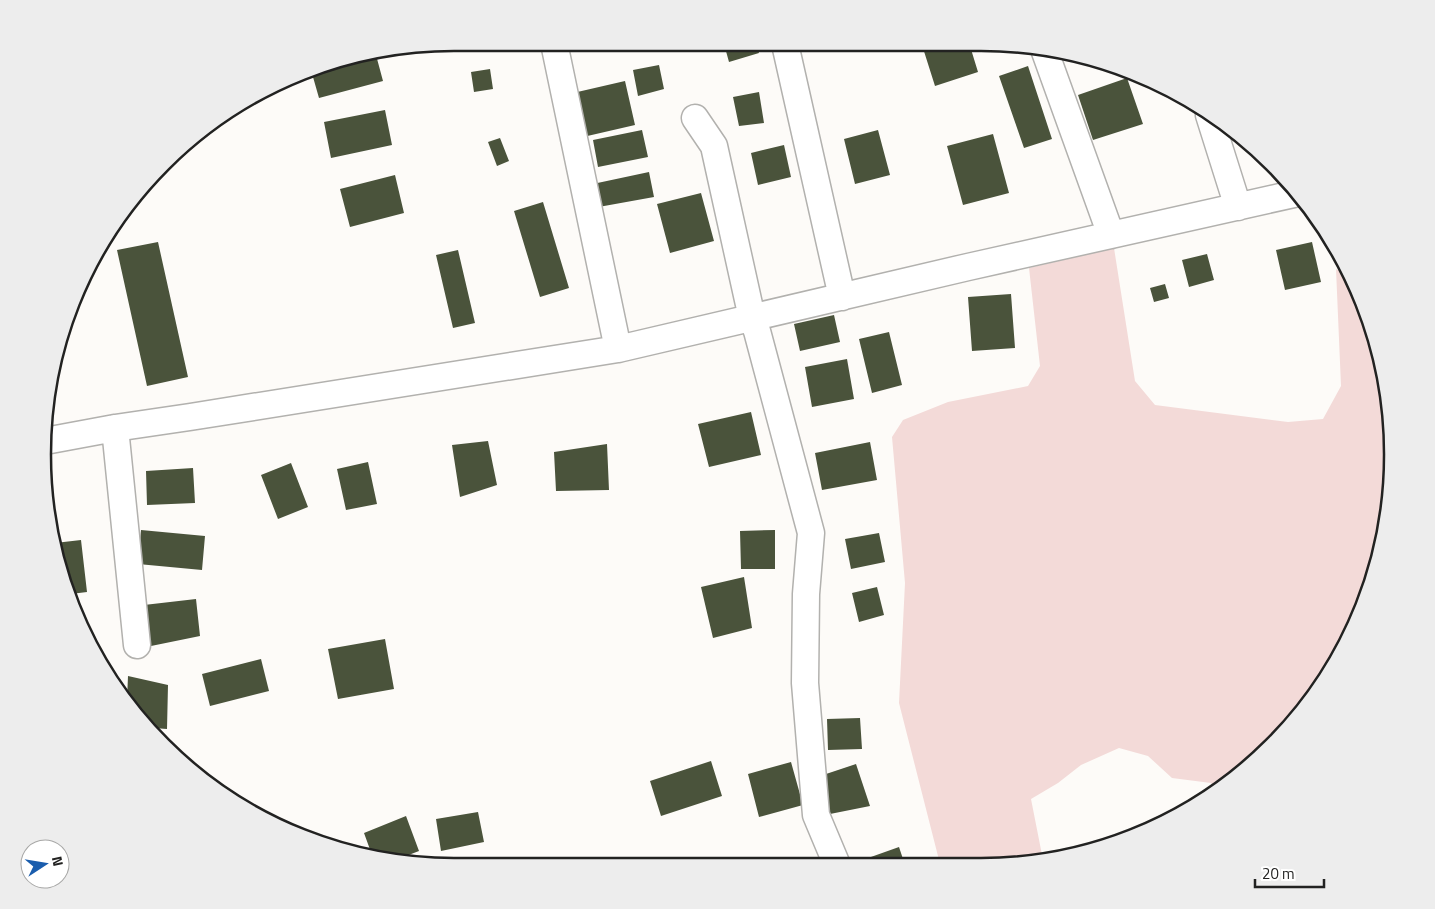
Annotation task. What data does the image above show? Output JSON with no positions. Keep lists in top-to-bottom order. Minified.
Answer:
{"scale_bar":"20 m","north":"right"}
